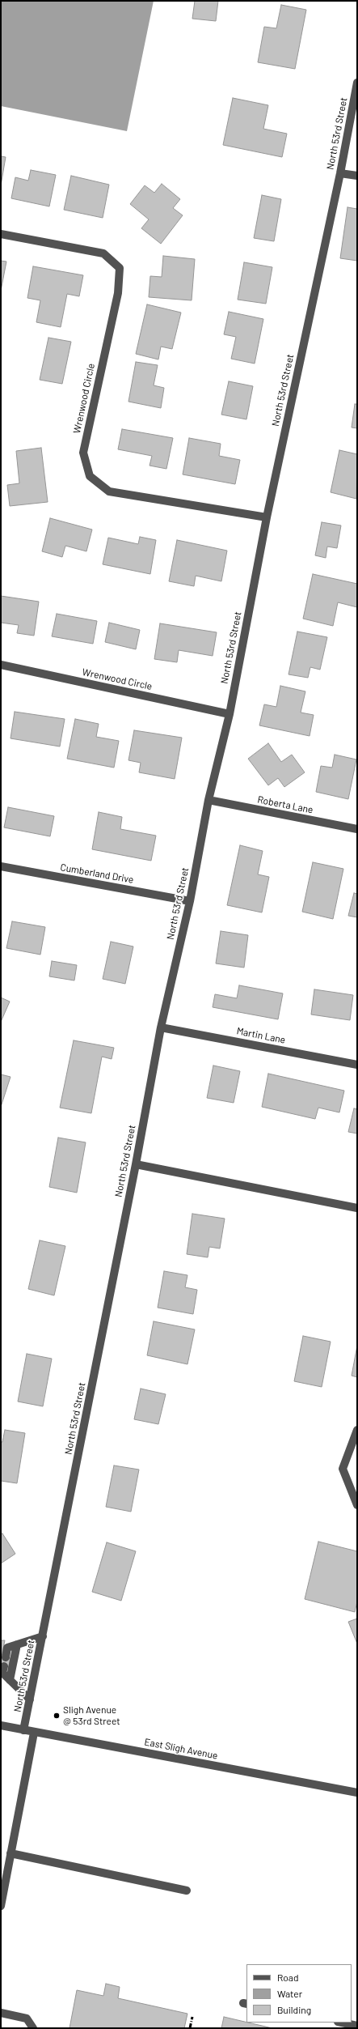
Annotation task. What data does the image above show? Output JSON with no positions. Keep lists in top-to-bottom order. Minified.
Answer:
{"streets":{"street":["North 53rd Street","Wrenwood Circle","Roberta Lane","Cumberland Drive","Martin Lane","East Sligh Avenue"]},"crossings":[["North 53rd Street","Wrenwood Circle"],["North 53rd Street","Roberta Lane"],["North 53rd Street","Cumberland Drive"],["North 53rd Street","Martin Lane"],["North 53rd Street","East Sligh Avenue"]],"places":["Sligh Avenue @ 53rd Street"],"legend":["Road","Water","Building"]}
